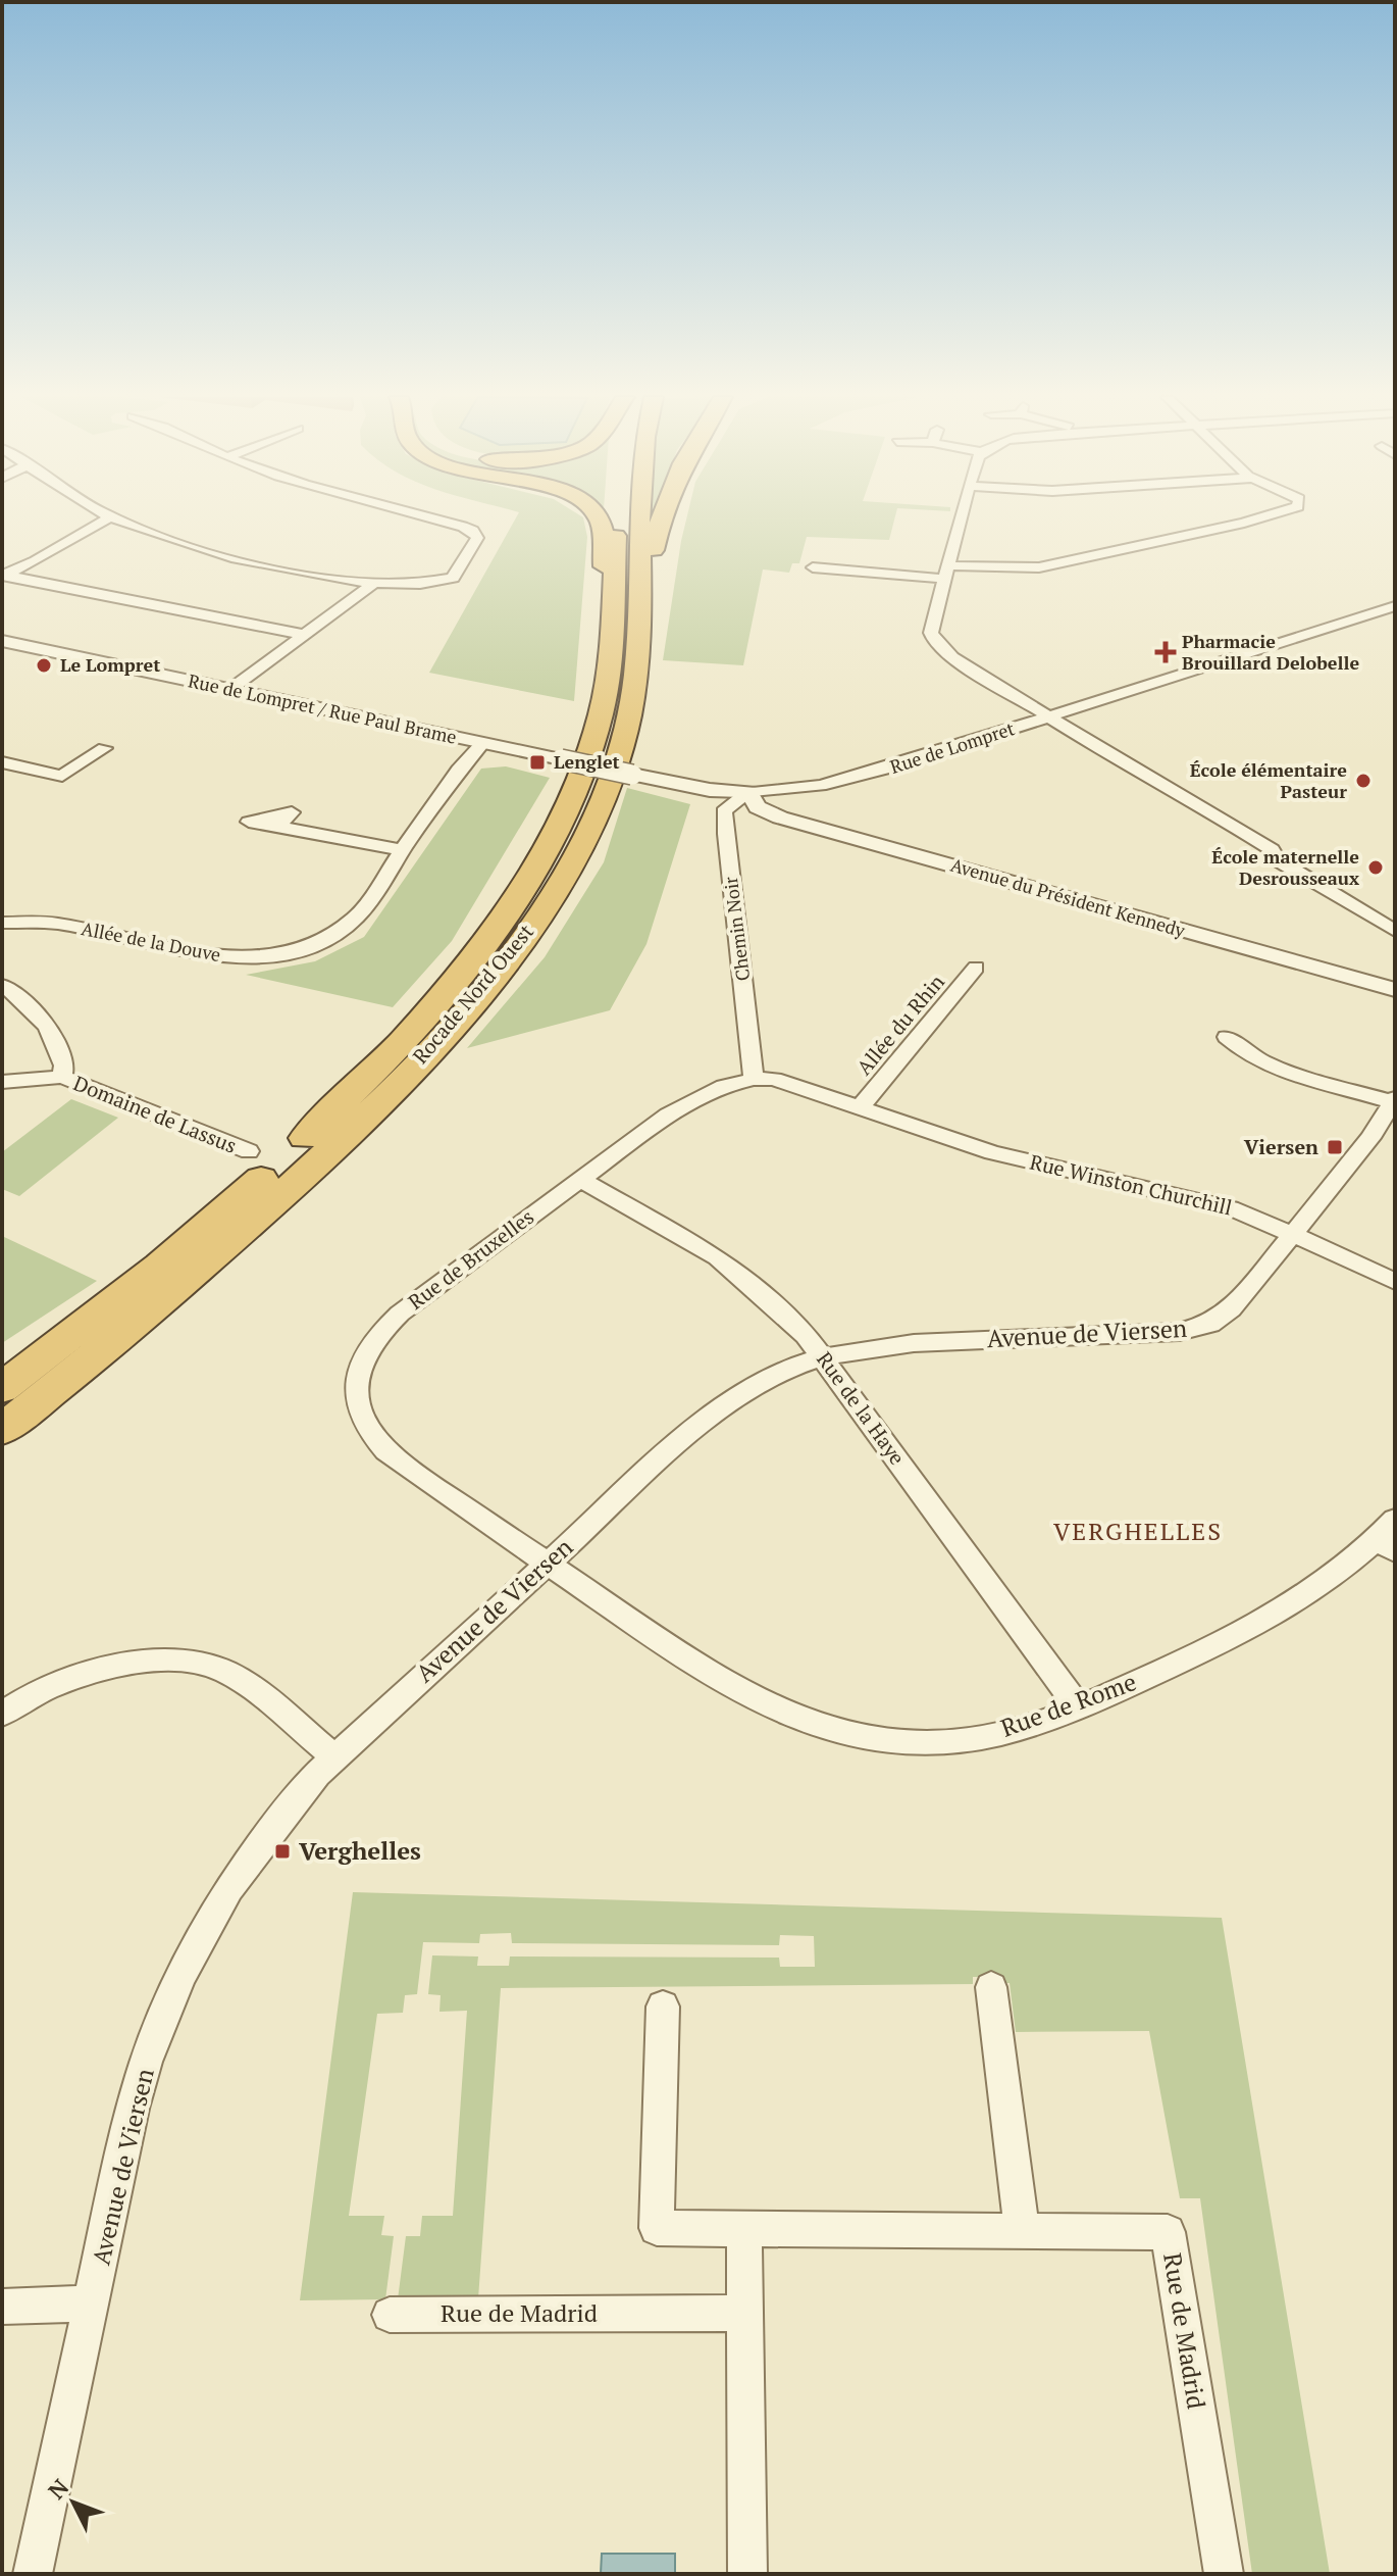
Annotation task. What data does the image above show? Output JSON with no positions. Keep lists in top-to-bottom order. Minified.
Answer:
{"streets":{"highway":["Rocade Nord Ouest"],"street":["Rue de Lompret / Rue Paul Brame","Rue de Lompret","Avenue du Président Kennedy","Chemin Noir","Allée de la Douve","Allée du Rhin","Domaine de Lassus","Rue Winston Churchill","Rue de Bruxelles","Avenue de Viersen","Rue de la Haye","Rue de Rome","Rue de Madrid"]},"crossings":[["Rue de Lompret / Rue Paul Brame","Rue de Lompret"],["Rue de Lompret / Rue Paul Brame","Allée de la Douve"],["Rue de Lompret","Avenue du Président Kennedy"],["Rue de Lompret","Chemin Noir"],["Rue de Lompret","Allée de la Douve"],["Avenue du Président Kennedy","Chemin Noir"],["Chemin Noir","Rue de Bruxelles"],["Allée du Rhin","Rue Winston Churchill"],["Allée du Rhin","Rue de Bruxelles"],["Rue Winston Churchill","Rue de Bruxelles"],["Rue Winston Churchill","Avenue de Viersen"],["Rue de Bruxelles","Avenue de Viersen"],["Rue de Bruxelles","Rue de la Haye"],["Rue de Bruxelles","Rue de Rome"],["Avenue de Viersen","Rue de la Haye"],["Avenue de Viersen","Rue de Rome"],["Rue de la Haye","Rue de Rome"]],"districts":["VERGHELLES"],"places":{"health":["Pharmacie Brouillard Delobelle"],"other":["Le Lompret","École élémentaire Pasteur","École maternelle Desrousseaux"],"transit":["Lenglet","Viersen","Verghelles"]},"north":"top left"}
